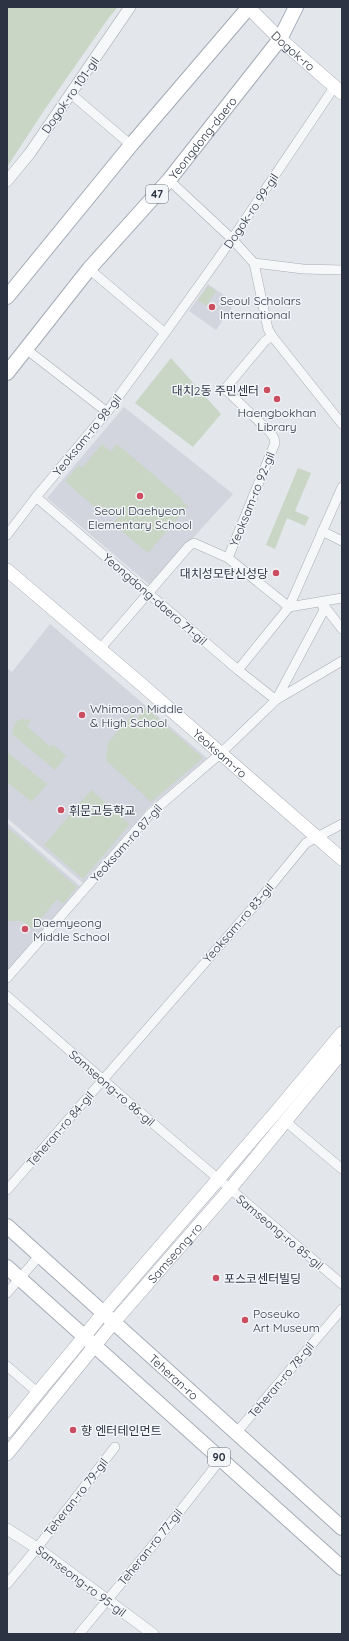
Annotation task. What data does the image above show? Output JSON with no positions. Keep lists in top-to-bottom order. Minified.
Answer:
{"streets":{"main road":["Dogok-ro","Yeongdong-daero","47","Yeoksam-ro","Samseong-ro","Teheran-ro","90"],"street":["Dogok-ro 101-gil","Dogok-ro 99-gil","Yeoksam-ro 98-gil","Yeoksam-ro 92-gil","Yeongdong-daero 71-gil","Yeoksam-ro 87-gil","Yeoksam-ro 83-gil","Samseong-ro 86-gil","Teheran-ro 84-gil","Samseong-ro 85-gil","Teheran-ro 78-gil","Teheran-ro 79-gil","Teheran-ro 77-gil","Samseong-ro 95-gil"]},"crossings":[["Dogok-ro","Yeongdong-daero"],["Dogok-ro","Dogok-ro 99-gil"],["Dogok-ro 99-gil","Yeoksam-ro 98-gil"],["Yeoksam-ro 98-gil","Yeongdong-daero 71-gil"],["Yeoksam-ro 92-gil","Yeongdong-daero 71-gil"],["Yeoksam-ro 92-gil","Yeoksam-ro"],["Yeongdong-daero 71-gil","Yeoksam-ro 87-gil"],["Yeoksam-ro","Yeoksam-ro 87-gil"],["Yeoksam-ro","Yeoksam-ro 83-gil"],["Yeoksam-ro 83-gil","Teheran-ro 84-gil"],["Samseong-ro 86-gil","Teheran-ro 84-gil"],["Samseong-ro 86-gil","Samseong-ro 85-gil"],["Samseong-ro 86-gil","Samseong-ro"],["Samseong-ro 85-gil","Samseong-ro"],["Samseong-ro","Teheran-ro"],["Samseong-ro","90"],["Teheran-ro","Teheran-ro 78-gil"],["90","Teheran-ro 77-gil"],["Teheran-ro 79-gil","Samseong-ro 95-gil"],["Teheran-ro 77-gil","Samseong-ro 95-gil"]],"places":["Seoul Scholars International","대치2동 주민센터","Haengbokhan Library","Seoul Daehyeon Elementary School","대치성모탄신성당","Whimoon Middle & High School","휘문고등학교","Daemyeong Middle School","포스코센터빌딩","Poseuko Art Museum","향 엔터테인먼트"]}
